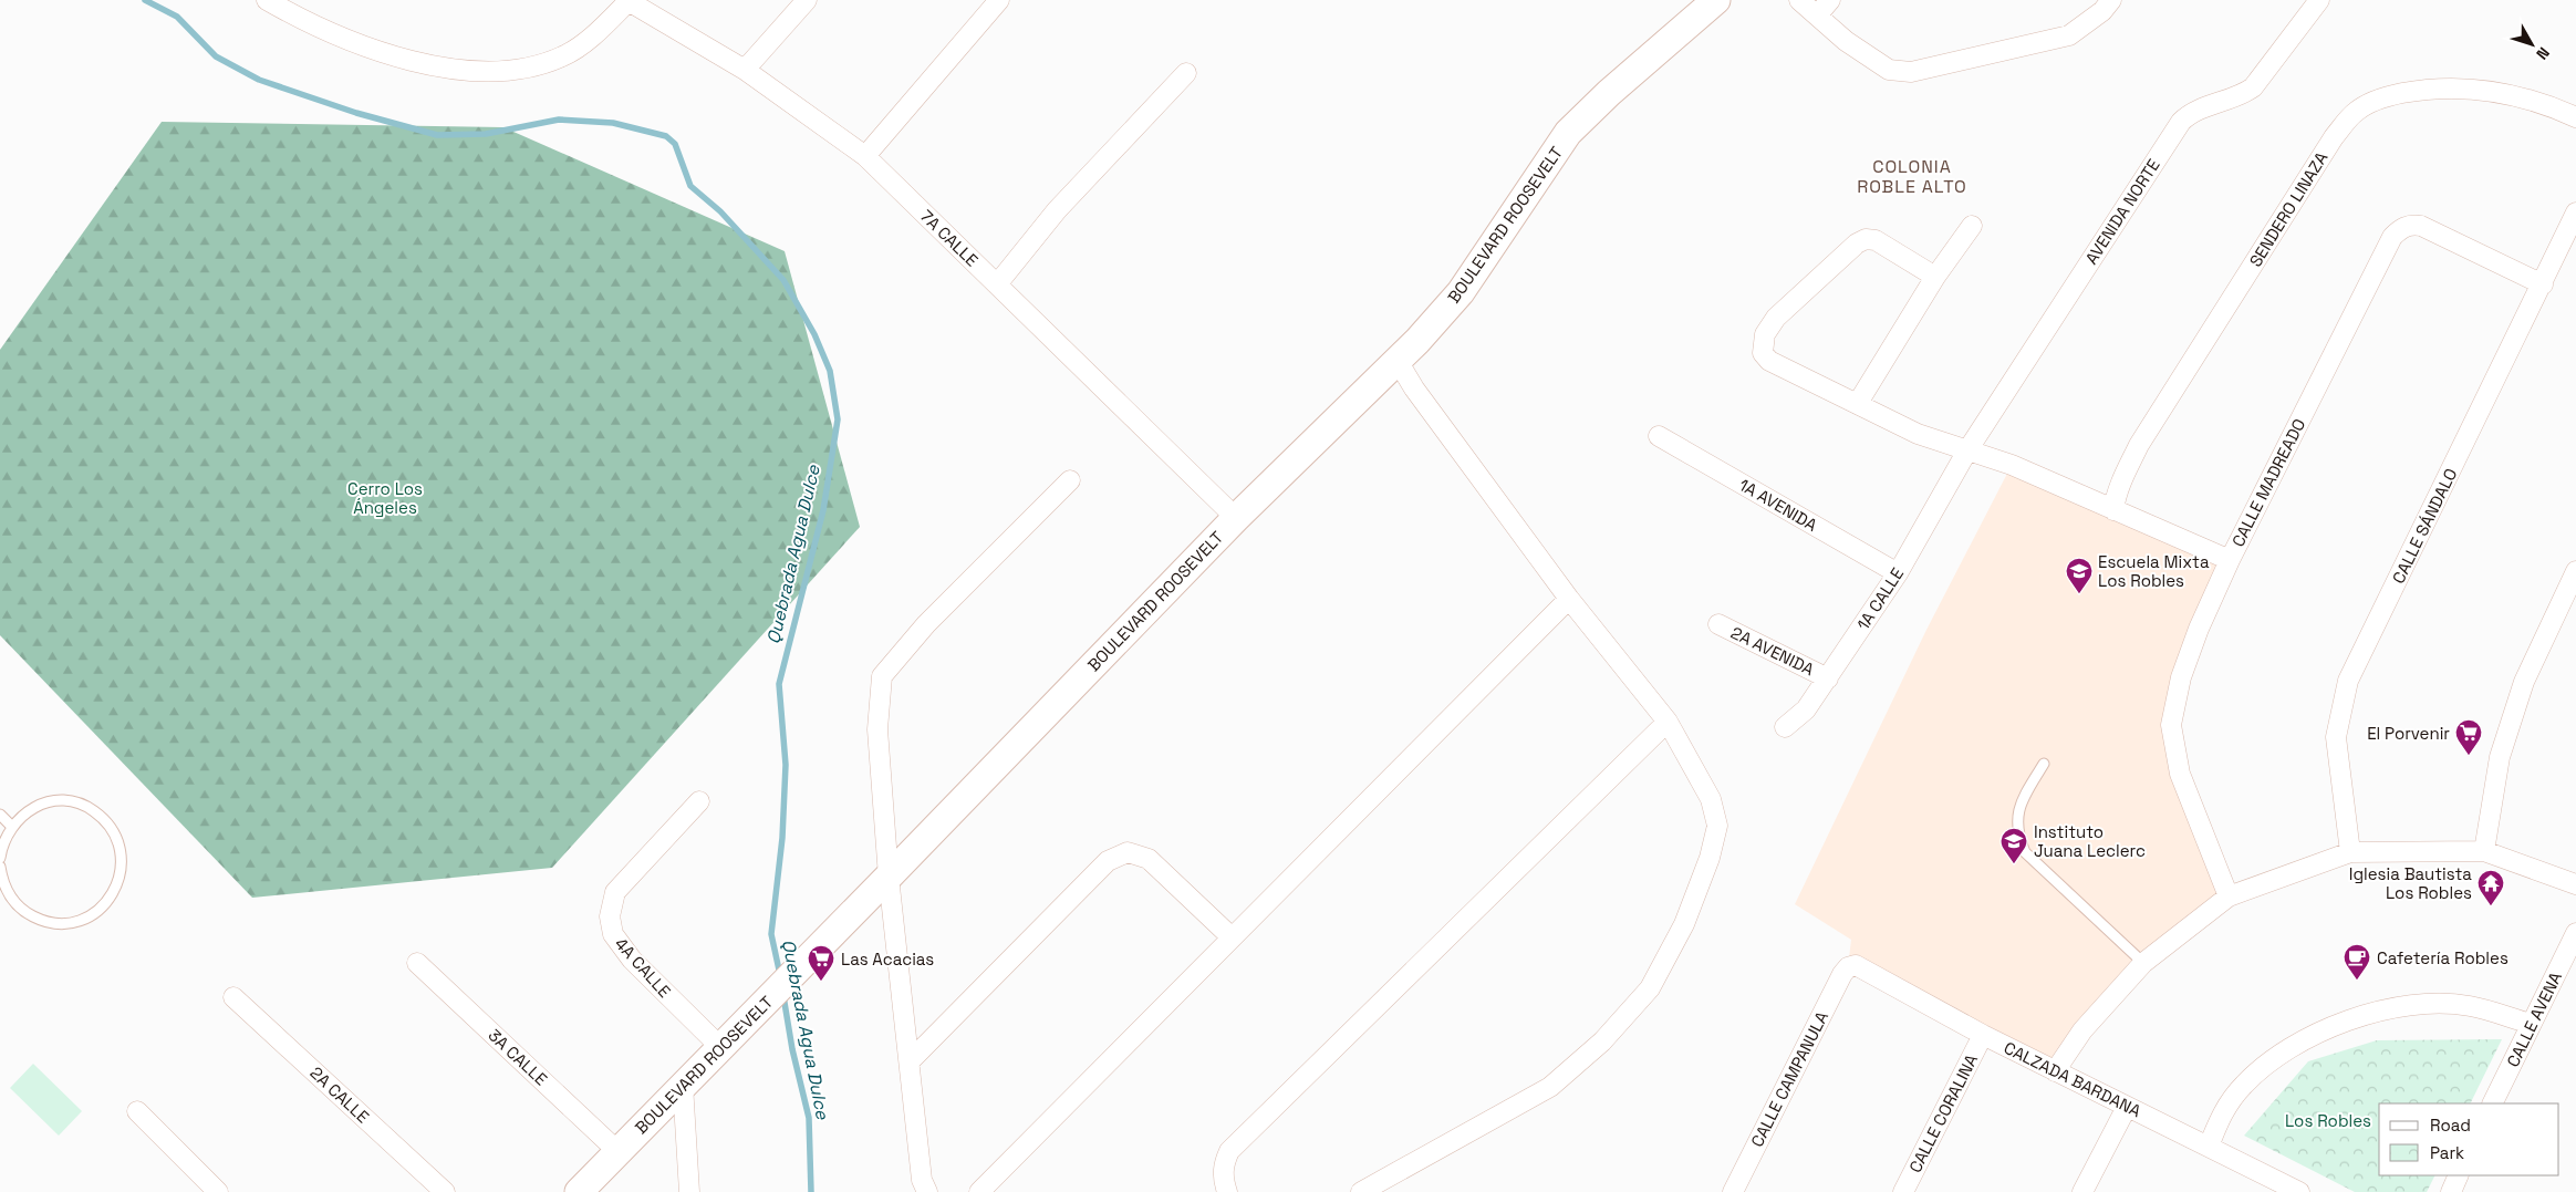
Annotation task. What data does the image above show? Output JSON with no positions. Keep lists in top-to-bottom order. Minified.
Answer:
{"streets":{"main road":["BOULEVARD ROOSEVELT"],"street":["SENDERO LINAZA","AVENIDA NORTE","7A CALLE","CALLE MADREADO","1A AVENIDA","CALLE SÁNDALO","1A CALLE","2A AVENIDA","4A CALLE","CALLE AVENA","3A CALLE","CALLE CAMPANULA","CALZADA BARDANA","2A CALLE","CALLE CORALINA"]},"crossings":[["AVENIDA NORTE","1A CALLE"],["BOULEVARD ROOSEVELT","7A CALLE"],["BOULEVARD ROOSEVELT","4A CALLE"],["BOULEVARD ROOSEVELT","3A CALLE"],["CALLE MADREADO","CALLE SÁNDALO"],["1A AVENIDA","1A CALLE"],["1A CALLE","2A AVENIDA"],["CALLE CAMPANULA","CALZADA BARDANA"],["CALZADA BARDANA","CALLE CORALINA"]],"districts":["COLONIA ROBLE ALTO"],"water":["Quebrada Agua Dulce"],"parks":["Cerro Los Ángeles","Los Robles"],"places":{"school or university":["Escuela Mixta Los Robles","Instituto Juana Leclerc"],"supermarket":["El Porvenir","Las Acacias"],"temple":["Iglesia Bautista Los Robles"],"cafe":["Cafetería Robles"]},"legend":["Road","Park"],"north":"bottom right"}
